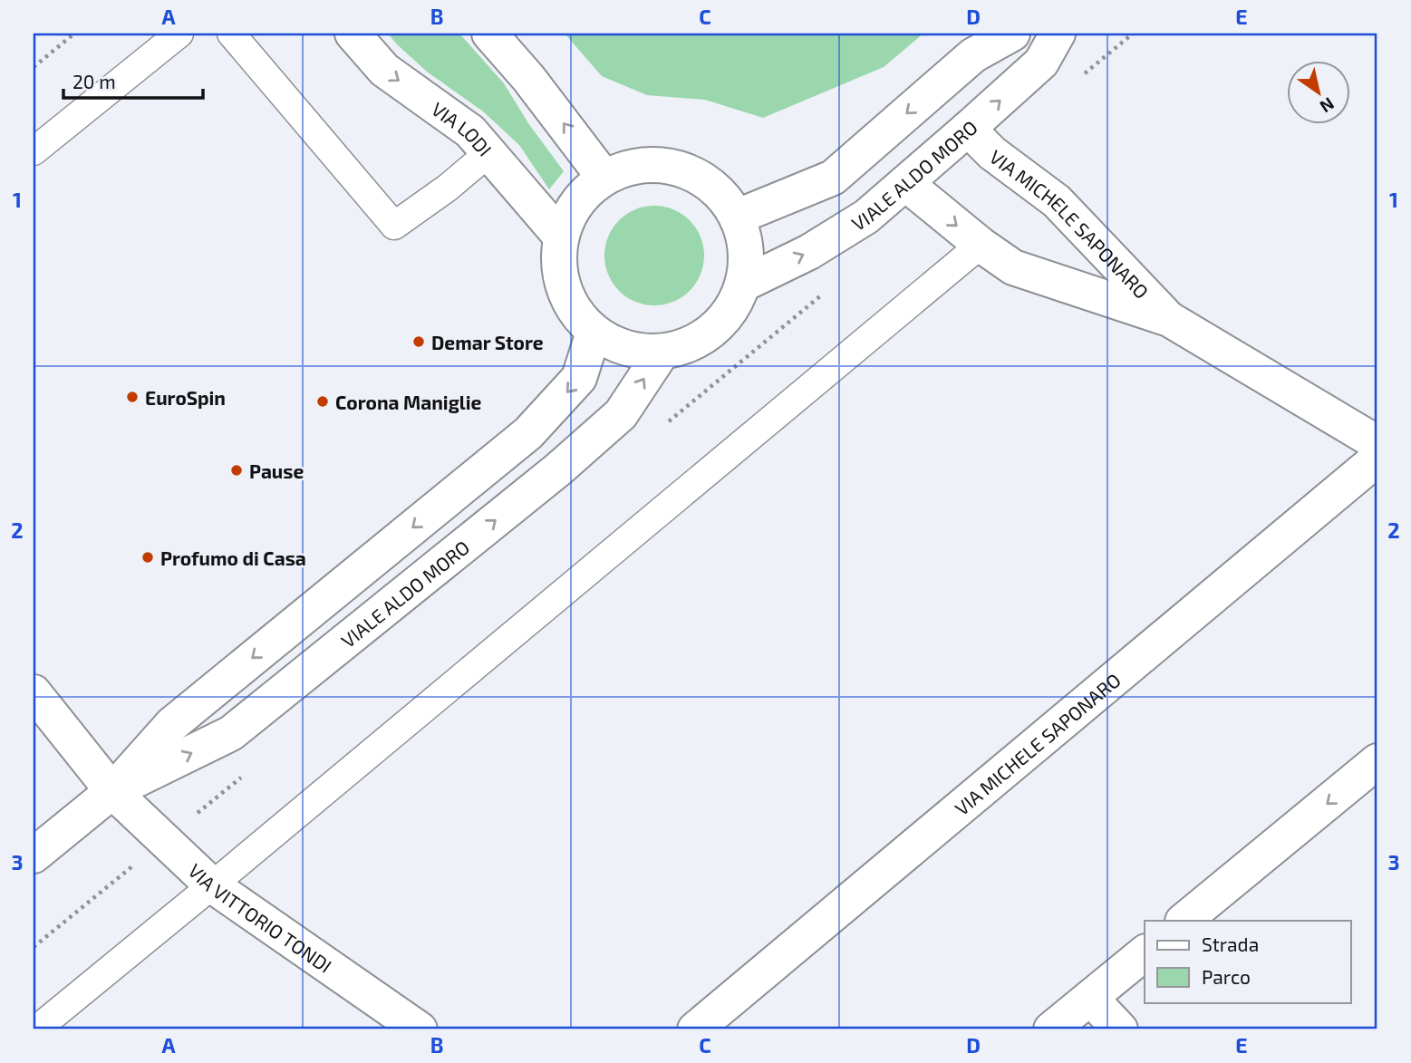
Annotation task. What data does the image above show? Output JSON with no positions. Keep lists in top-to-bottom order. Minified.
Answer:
{"streets":{"street":["VIA LODI","VIALE ALDO MORO","VIA MICHELE SAPONARO","VIA VITTORIO TONDI"]},"crossings":[["VIA LODI","VIALE ALDO MORO"],["VIALE ALDO MORO","VIA MICHELE SAPONARO"],["VIALE ALDO MORO","VIA VITTORIO TONDI"]],"places":["Demar Store","EuroSpin","Corona Maniglie","Pause","Profumo di Casa"],"legend":["Strada","Parco"],"scale_bar":"20 m","north":"bottom right","grid":{"columns":["A","B","C","D","E"],"rows":["1","2","3"]}}
